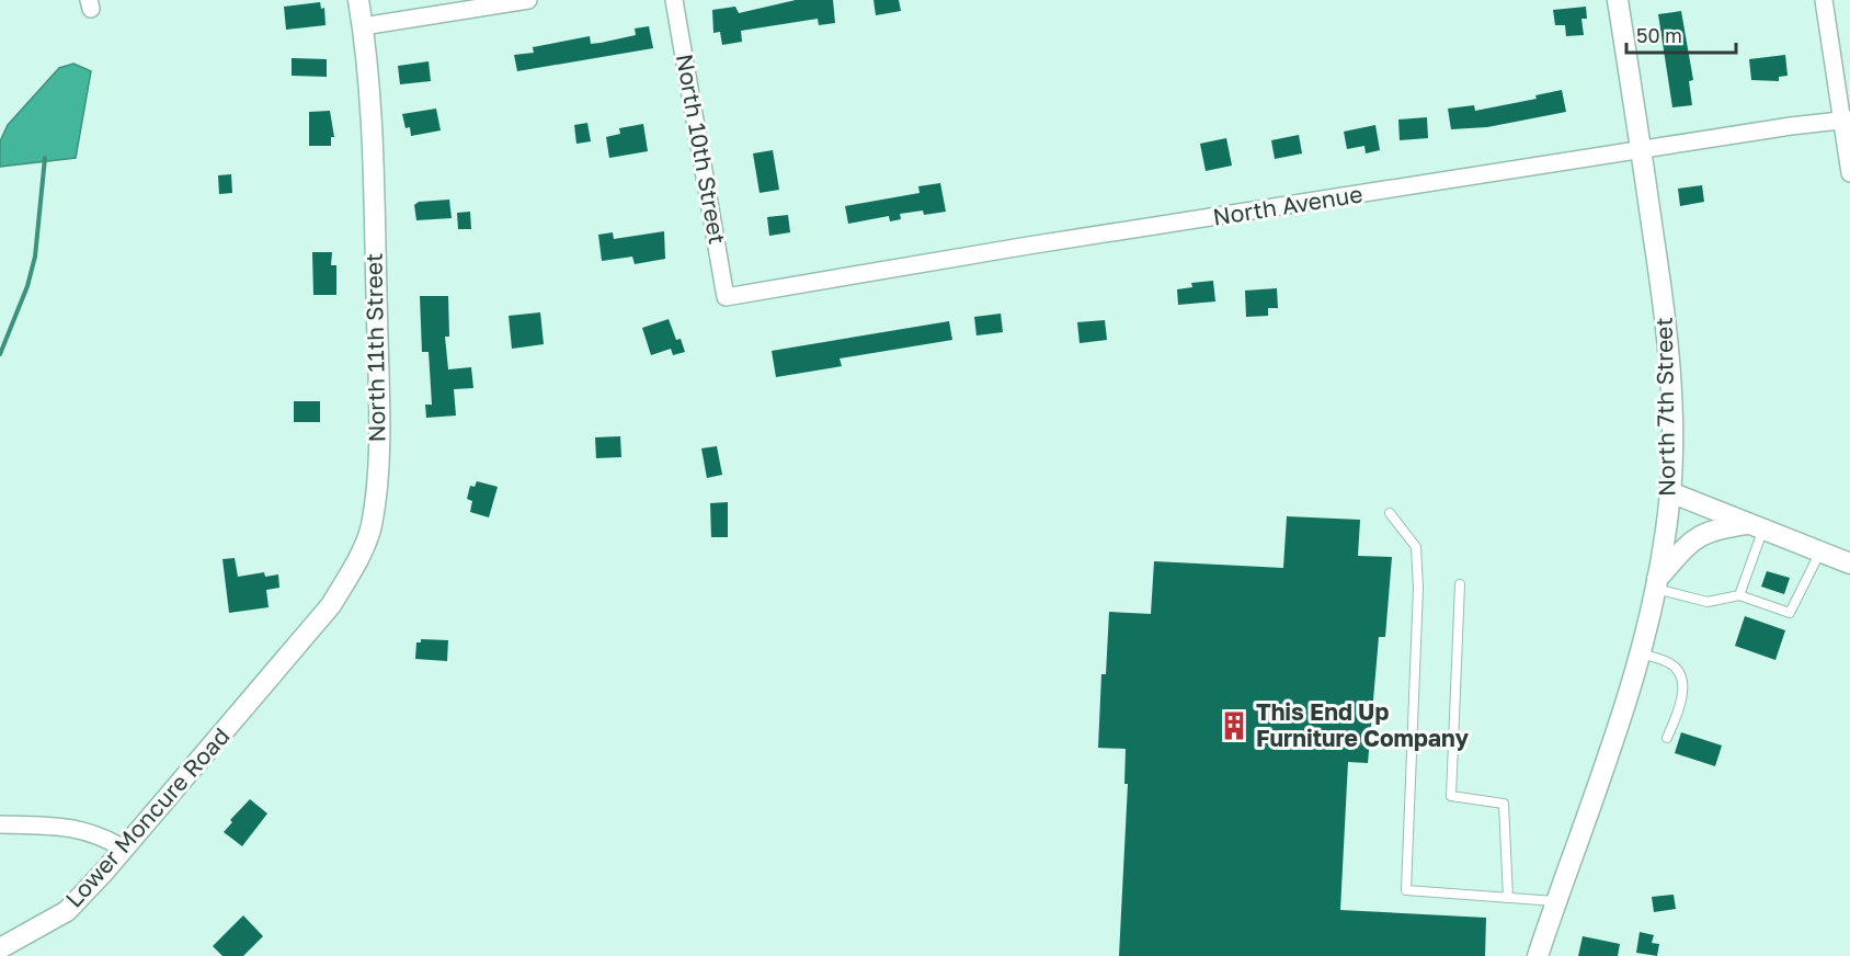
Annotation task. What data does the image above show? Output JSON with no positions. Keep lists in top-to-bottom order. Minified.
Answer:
{"streets":{"street":["North 10th Street","North Avenue","North 11th Street","North 7th Street","Lower Moncure Road"]},"crossings":[["North 10th Street","North Avenue"],["North Avenue","North 7th Street"],["North 11th Street","Lower Moncure Road"]],"places":{"building":["This End Up Furniture Company"]},"scale_bar":"50 m"}
